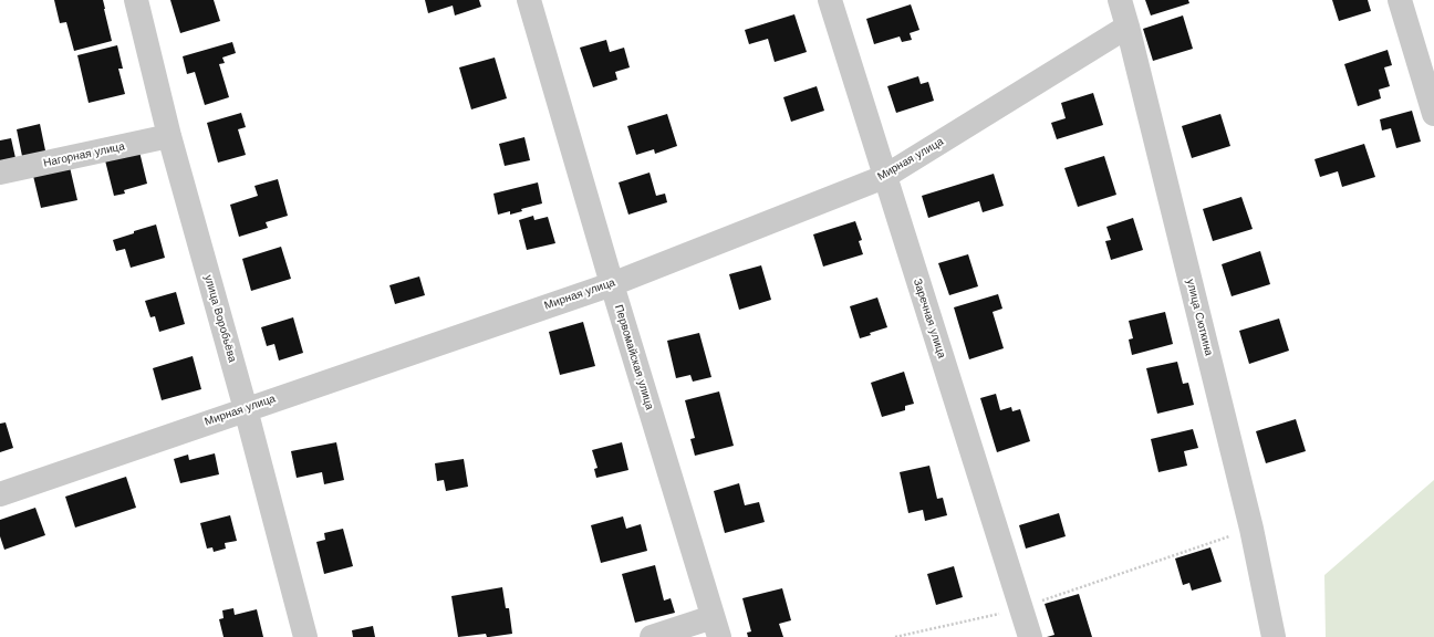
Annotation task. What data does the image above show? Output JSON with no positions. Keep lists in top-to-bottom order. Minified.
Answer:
{"streets":{"street":["Нагорная улица","Мирная улица","улица Сюткина","улица Воробьёва","Заречная улица","Первомайская улица"]},"crossings":[["Нагорная улица","улица Воробьёва"],["Мирная улица","улица Сюткина"],["Мирная улица","улица Воробьёва"],["Мирная улица","Заречная улица"],["Мирная улица","Первомайская улица"]]}
